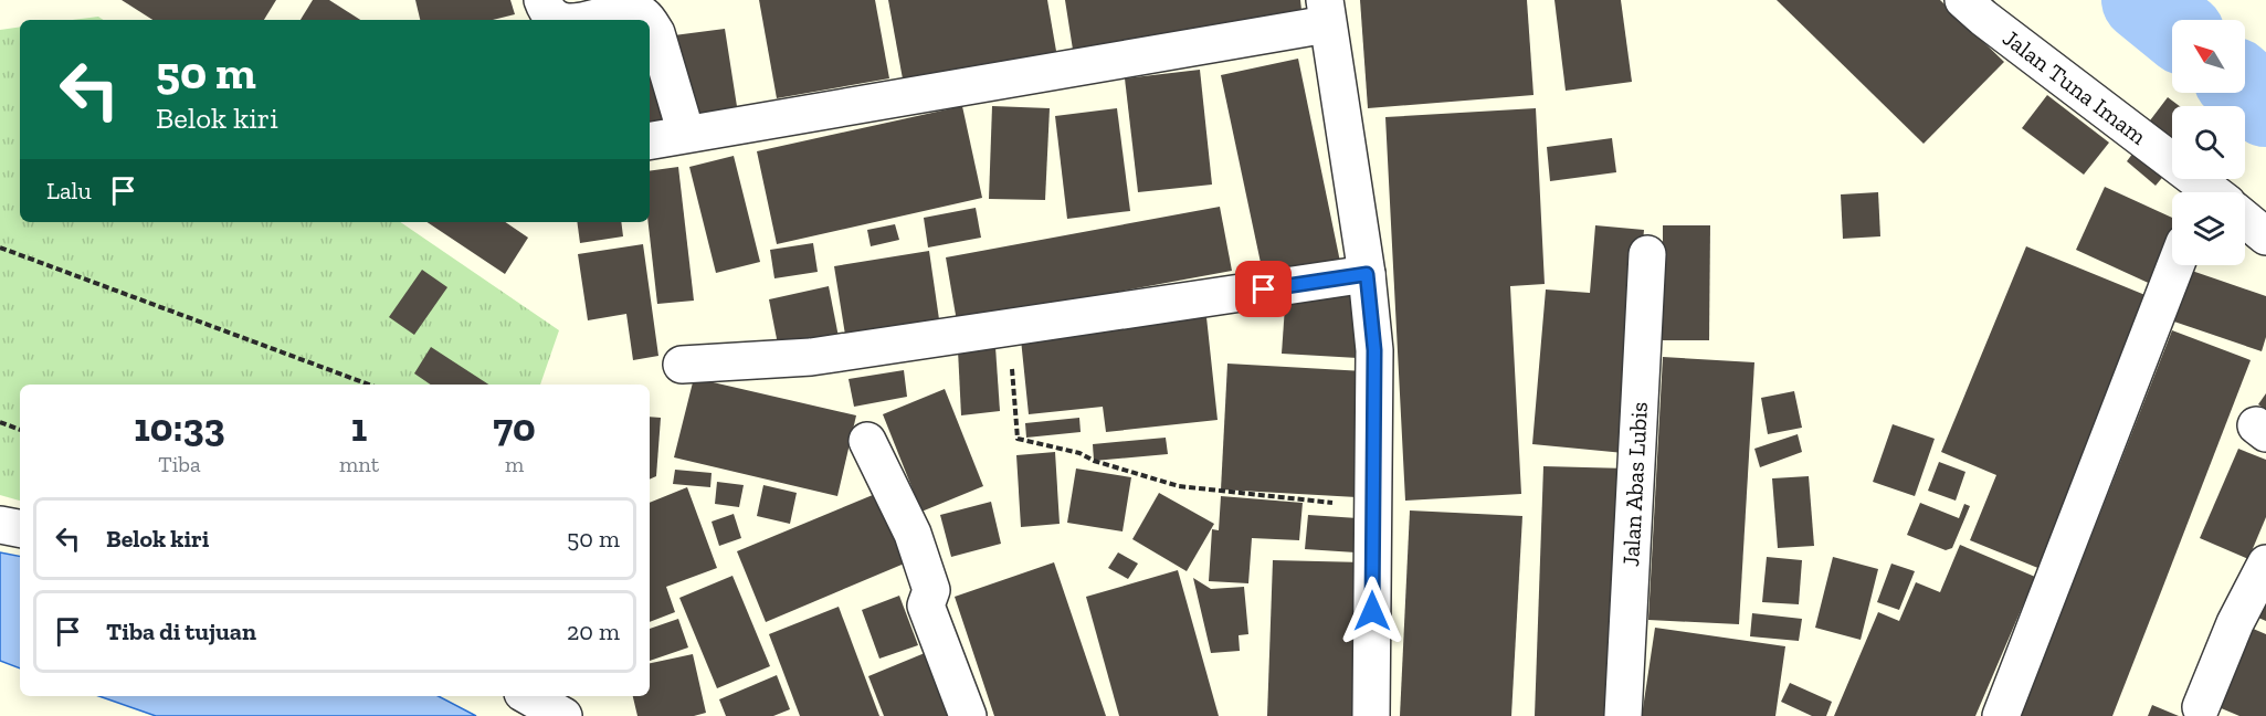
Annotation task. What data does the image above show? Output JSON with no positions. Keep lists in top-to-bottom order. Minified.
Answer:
{"streets":{"street":["Jalan Tuna Imam","Jalan Abas Lubis"]},"north":"top left","page":{"turn":["50 m","Belok kiri"],"then":"Lalu","eta":["10:33","Tiba","1","mnt","70","m"],"list":[{"name":"Belok kiri","value":"50 m"},{"name":"Tiba di tujuan","value":"20 m"}]}}
